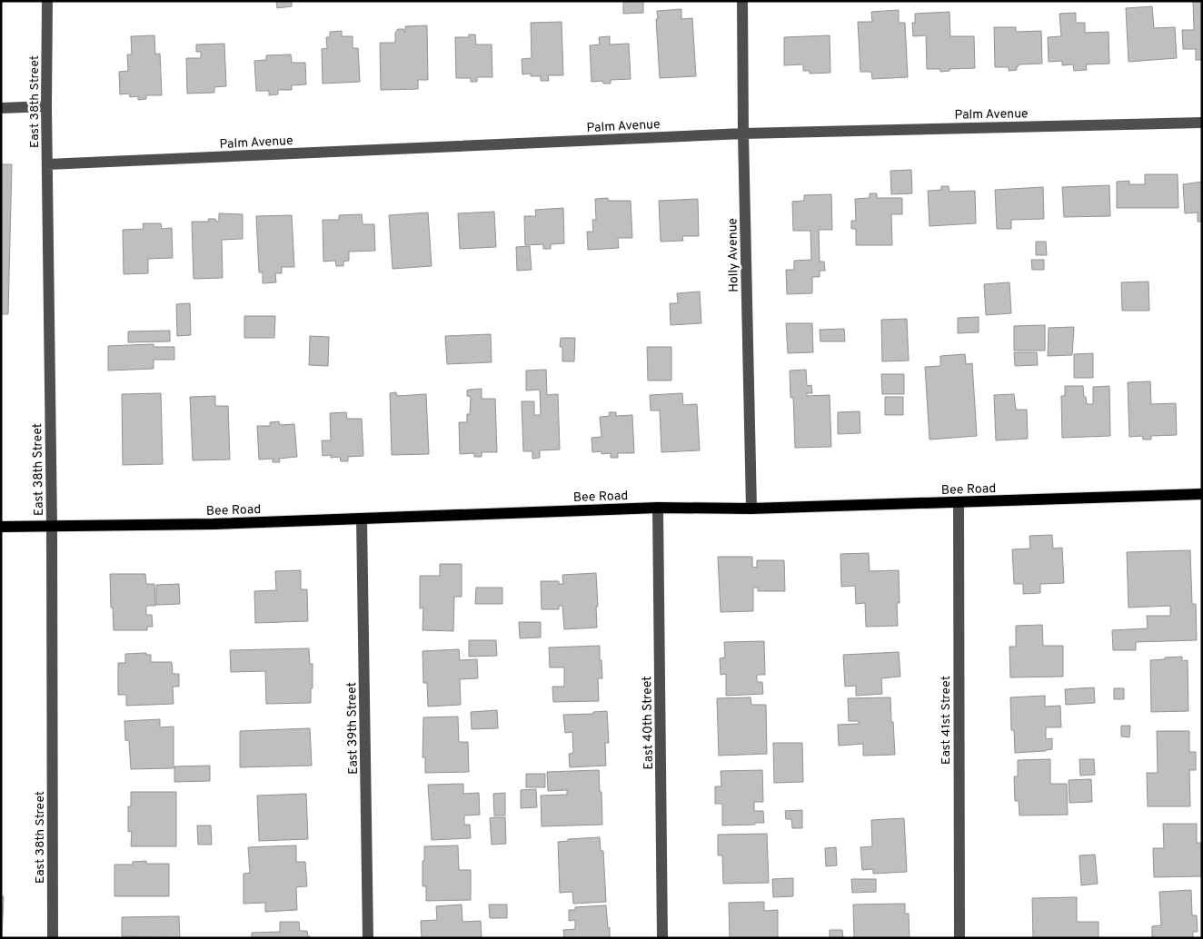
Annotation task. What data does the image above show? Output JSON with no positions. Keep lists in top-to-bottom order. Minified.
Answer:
{"streets":{"main road":["Bee Road"],"street":["East 38th Street","Palm Avenue","Holly Avenue","East 41st Street","East 40th Street","East 39th Street"]},"crossings":[["East 38th Street","Palm Avenue"],["East 38th Street","Bee Road"],["Palm Avenue","Holly Avenue"],["Holly Avenue","Bee Road"],["Bee Road","East 41st Street"],["Bee Road","East 40th Street"],["Bee Road","East 39th Street"]]}
